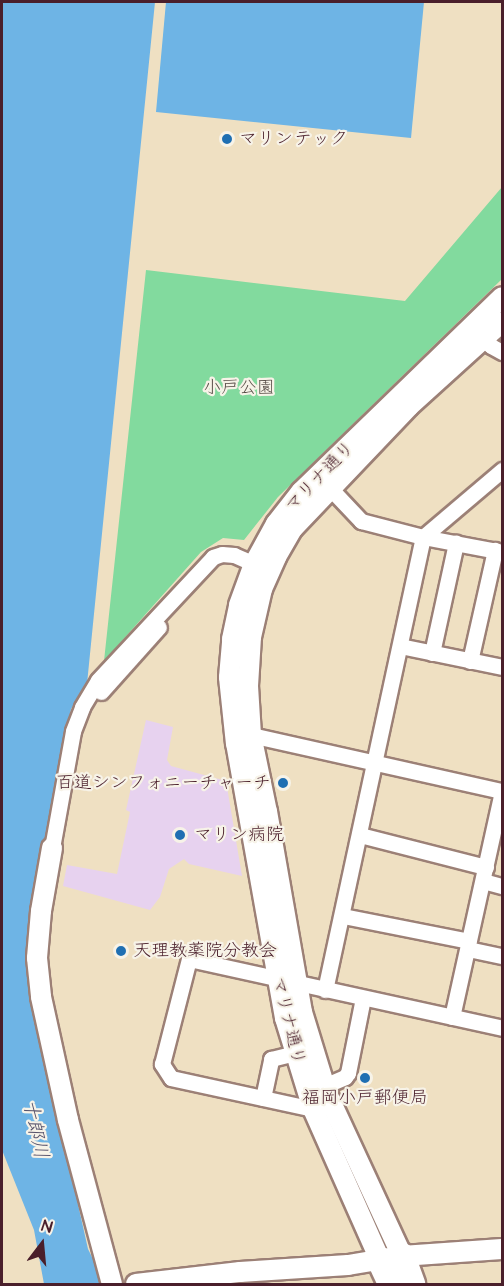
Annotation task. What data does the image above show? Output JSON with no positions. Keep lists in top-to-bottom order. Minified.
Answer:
{"streets":{"street":["マリナ通り"]},"water":["十郎川"],"parks":["小戸公園"],"places":["マリンテック","百道シンフォニーチャーチ","マリン病院","天理教薬院分教会","福岡小戸郵便局"],"north":"top"}
